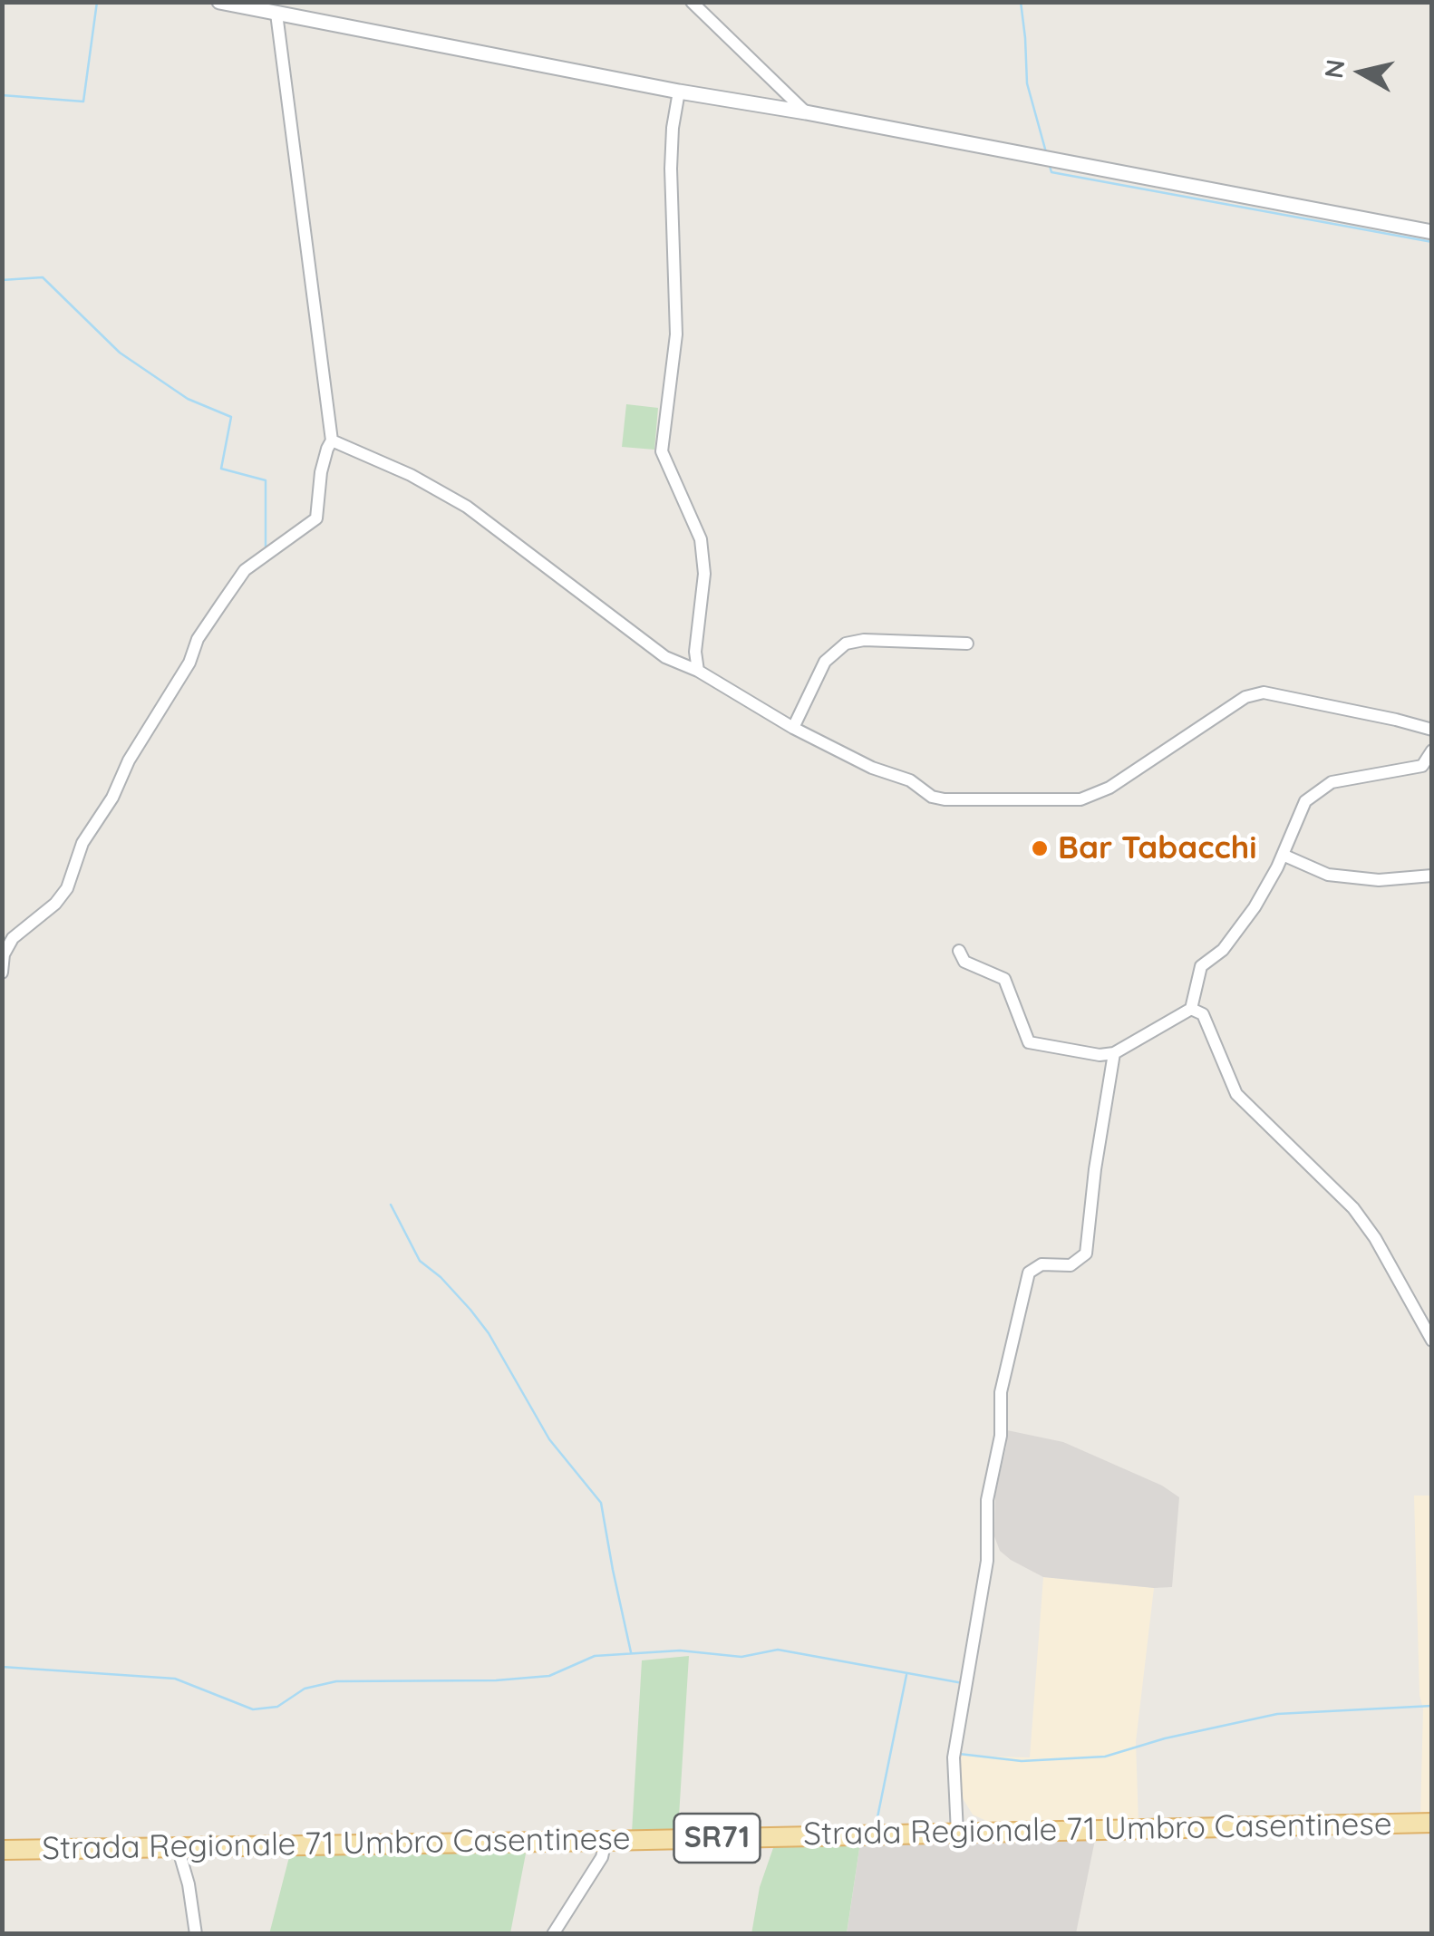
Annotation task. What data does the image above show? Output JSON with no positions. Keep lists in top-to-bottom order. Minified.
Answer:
{"streets":{"main road":["Strada Regionale 71 Umbro Casentinese","SR71"]},"places":["Bar Tabacchi"],"north":"left"}
